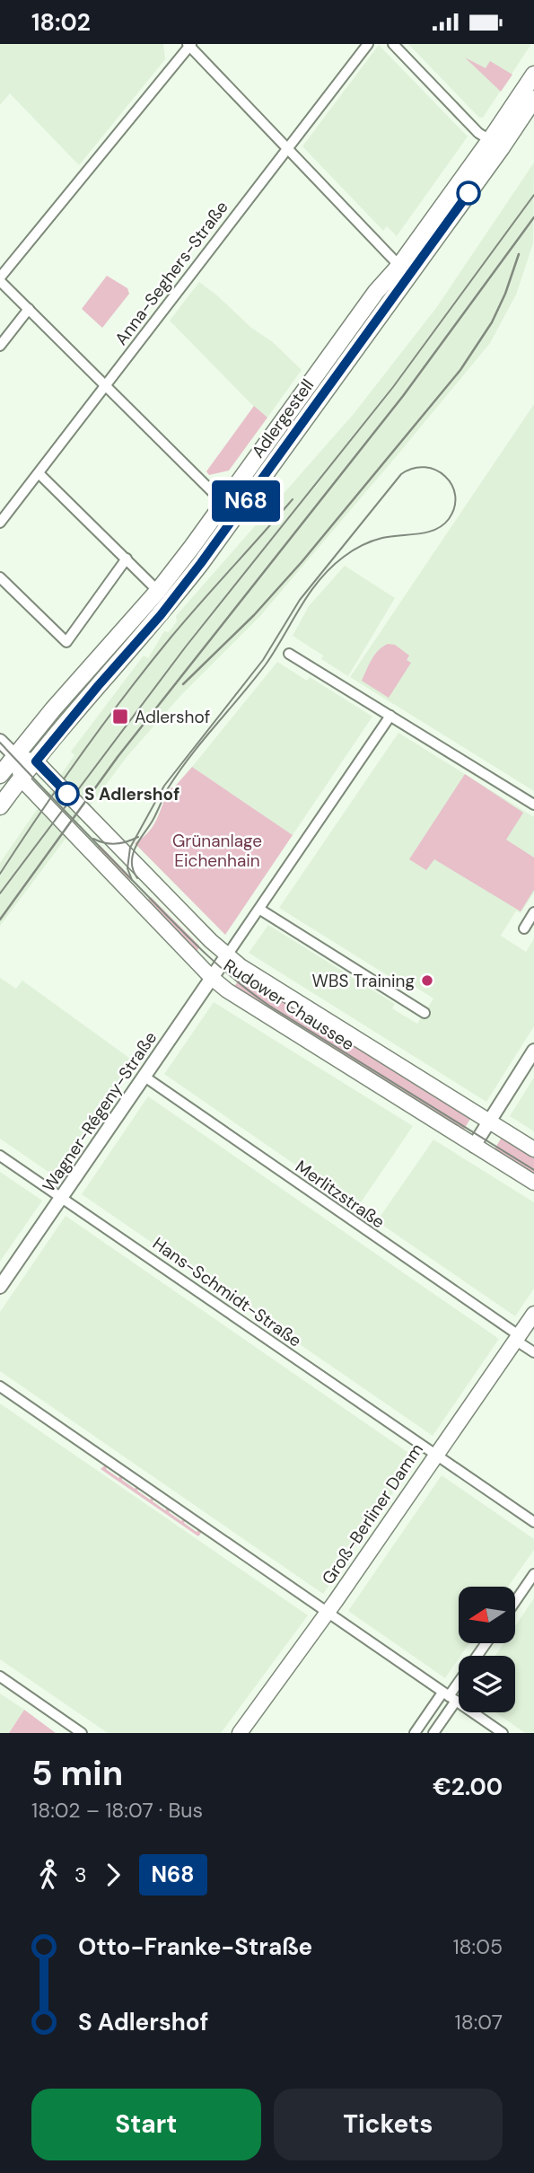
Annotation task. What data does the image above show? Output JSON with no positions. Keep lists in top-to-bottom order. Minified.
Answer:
{"streets":{"main road":["Adlergestell","Rudower Chaussee","Groß-Berliner Damm"],"street":["Anna-Seghers-Straße","Wagner-Régeny-Straße","Merlitzstraße","Hans-Schmidt-Straße"]},"crossings":[["Adlergestell","Rudower Chaussee"],["Rudower Chaussee","Wagner-Régeny-Straße"],["Wagner-Régeny-Straße","Merlitzstraße"],["Wagner-Régeny-Straße","Hans-Schmidt-Straße"],["Merlitzstraße","Groß-Berliner Damm"],["Hans-Schmidt-Straße","Groß-Berliner Damm"]],"parks":["Grünanlage Eichenhain"],"places":{"transit":["Adlershof"],"other":["S Adlershof","WBS Training"]},"lines":["bus line N68"],"north":"left","page":{"status":"18:02","on_map":"N68","heading":["5 min","18:02 – 18:07 · Bus","€2.00"],"legs":["3","N68"],"list":[{"name":"Otto-Franke-Straße","value":"18:05"},{"name":"S Adlershof","value":"18:07"}],"buttons":["Start","Tickets"]}}
